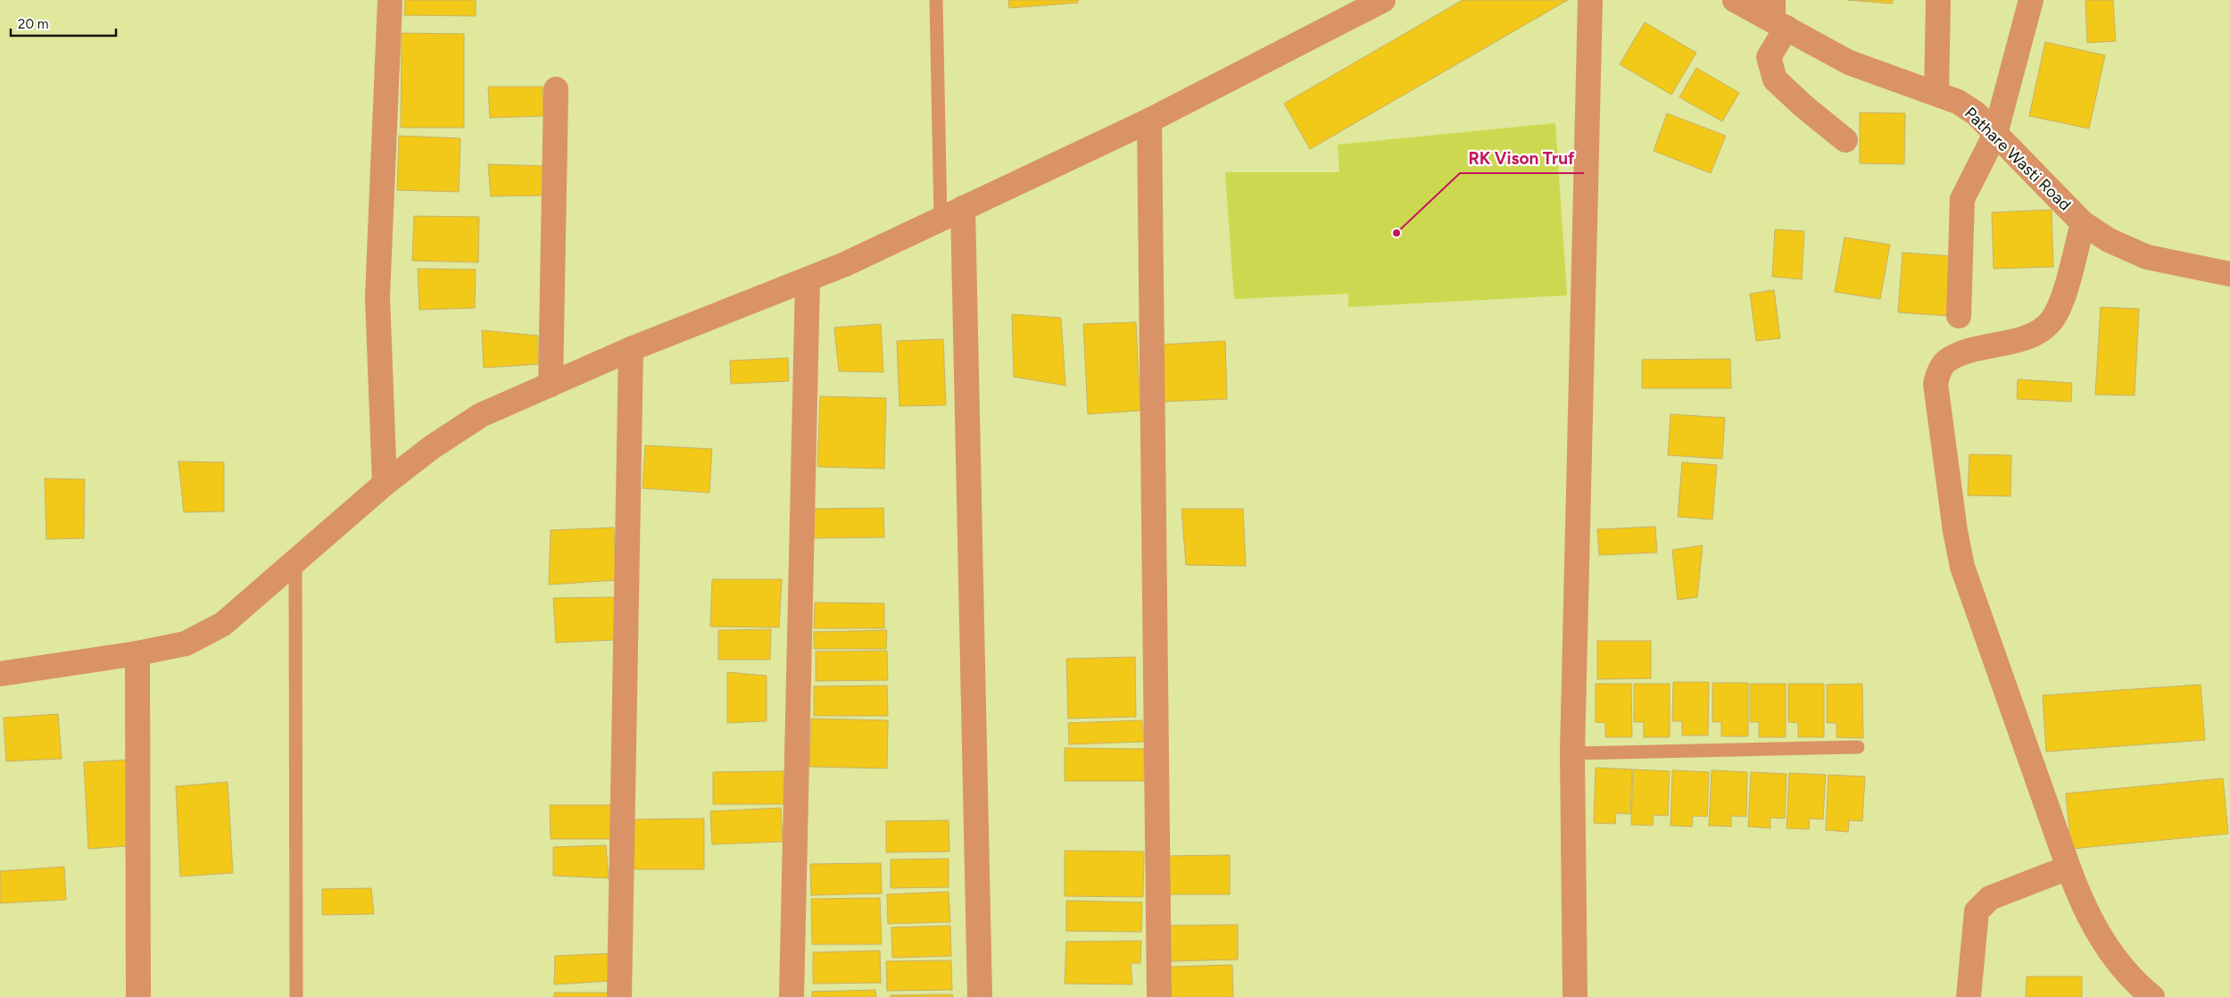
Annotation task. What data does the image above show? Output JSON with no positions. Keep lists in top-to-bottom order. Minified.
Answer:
{"streets":{"street":["Pathare Wasti Road"]},"places":["RK Vison Truf"],"scale_bar":"20 m"}
